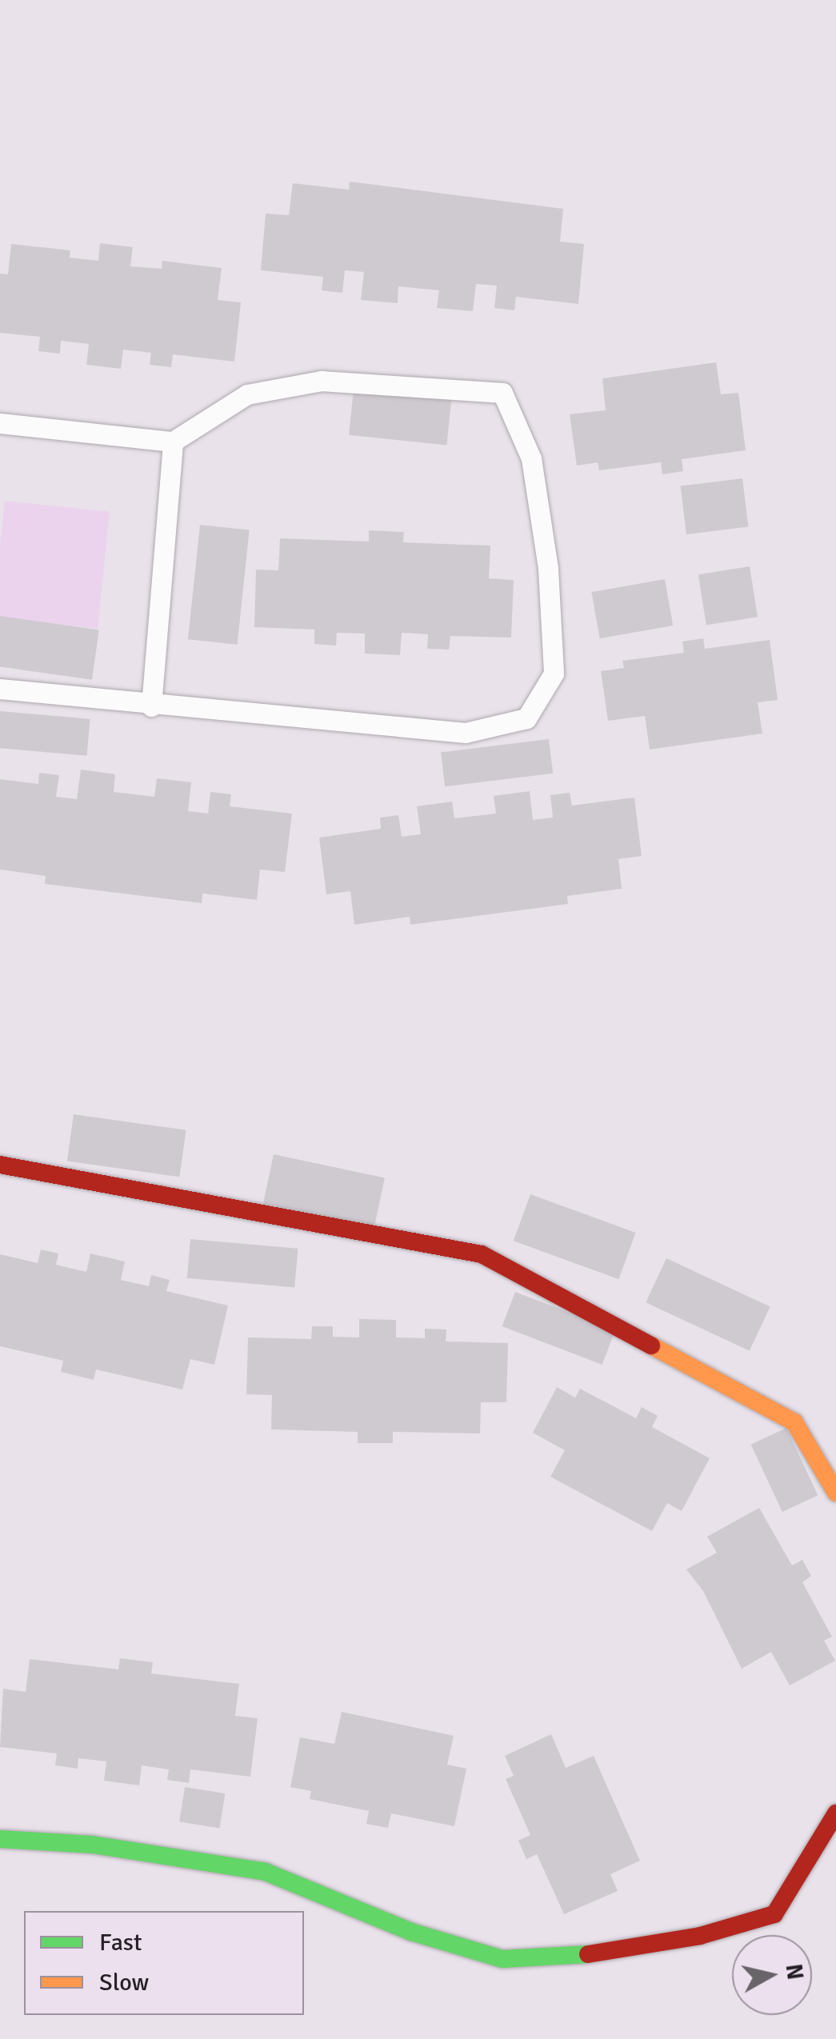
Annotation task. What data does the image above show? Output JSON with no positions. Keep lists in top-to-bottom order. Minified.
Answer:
{"legend":["Fast","Slow"],"north":"right"}
